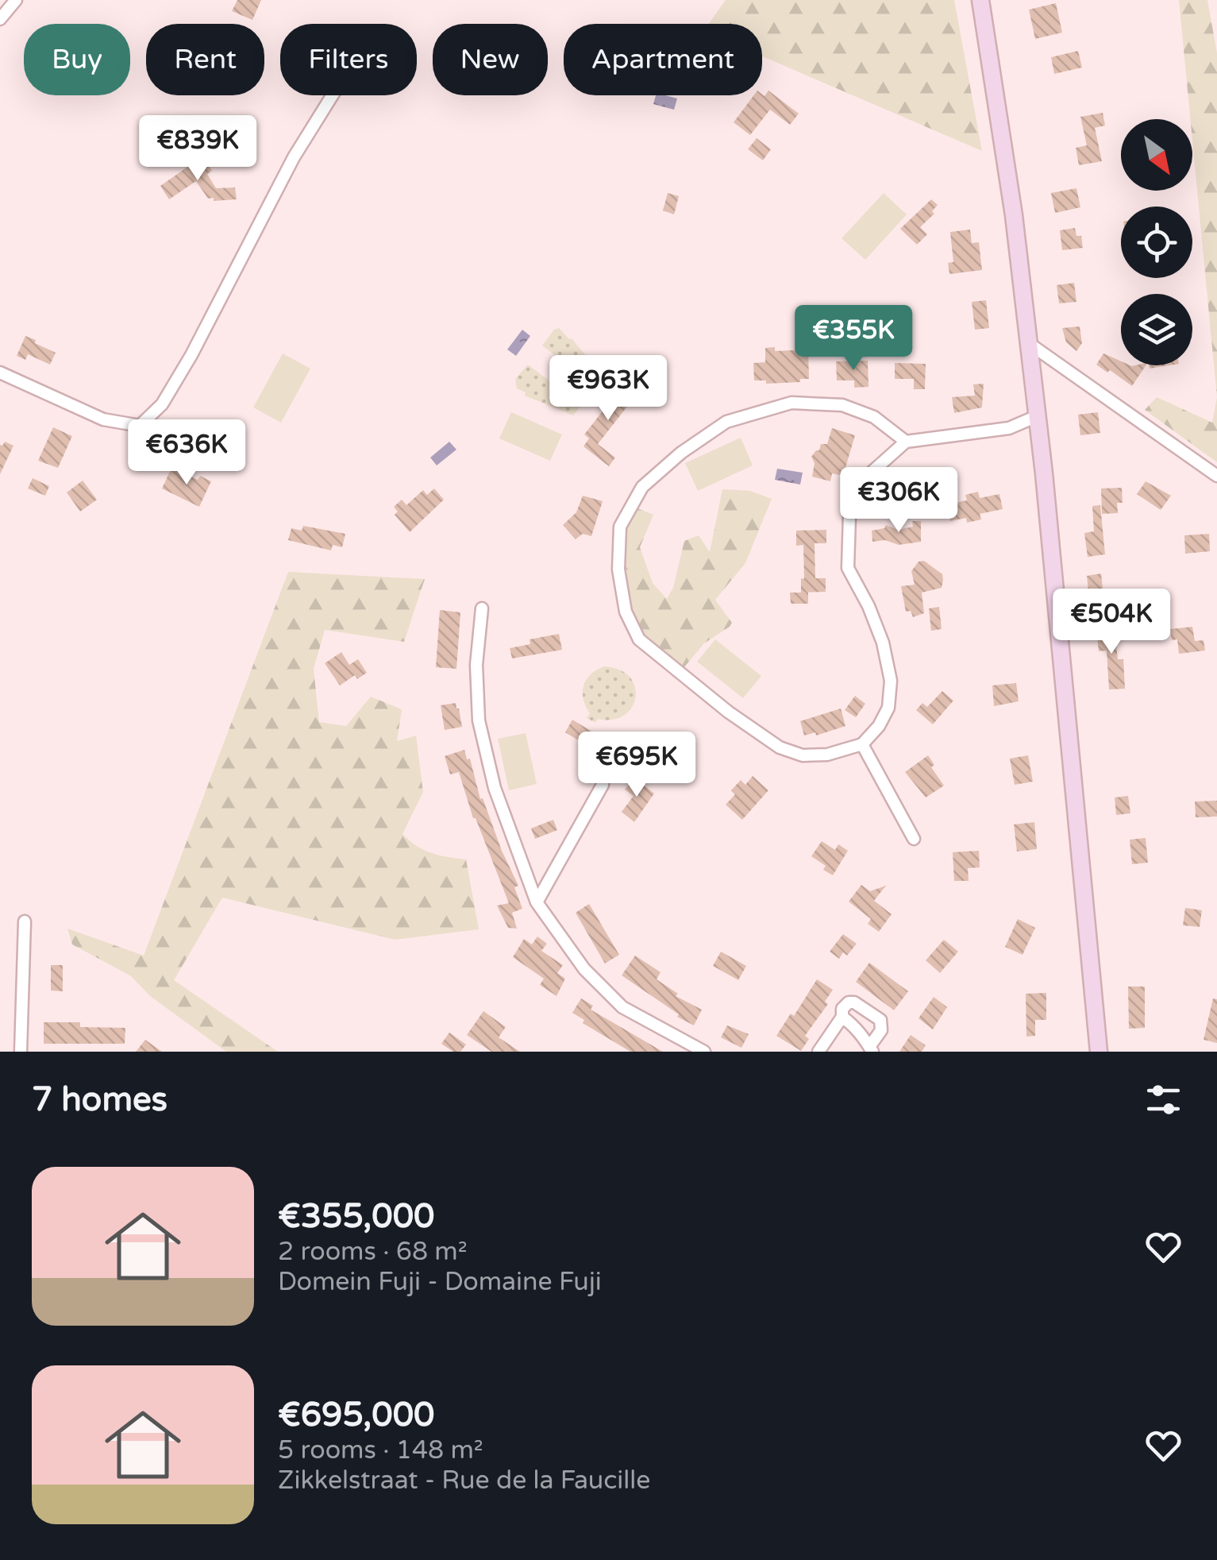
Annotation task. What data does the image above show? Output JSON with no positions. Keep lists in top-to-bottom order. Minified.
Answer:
{"north":"bottom right","page":{"chip":["Buy","Rent","Filters","New","Apartment"],"price":["€839K","€355K","€963K","€636K","€306K","€504K","€695K"],"heading":"7 homes","list":[{"name":"€355,000","note":"2 rooms · 68 m² · Domein Fuji - Domaine Fuji"},{"name":"€695,000","note":"5 rooms · 148 m² · Zikkelstraat - Rue de la Faucille"}]}}
